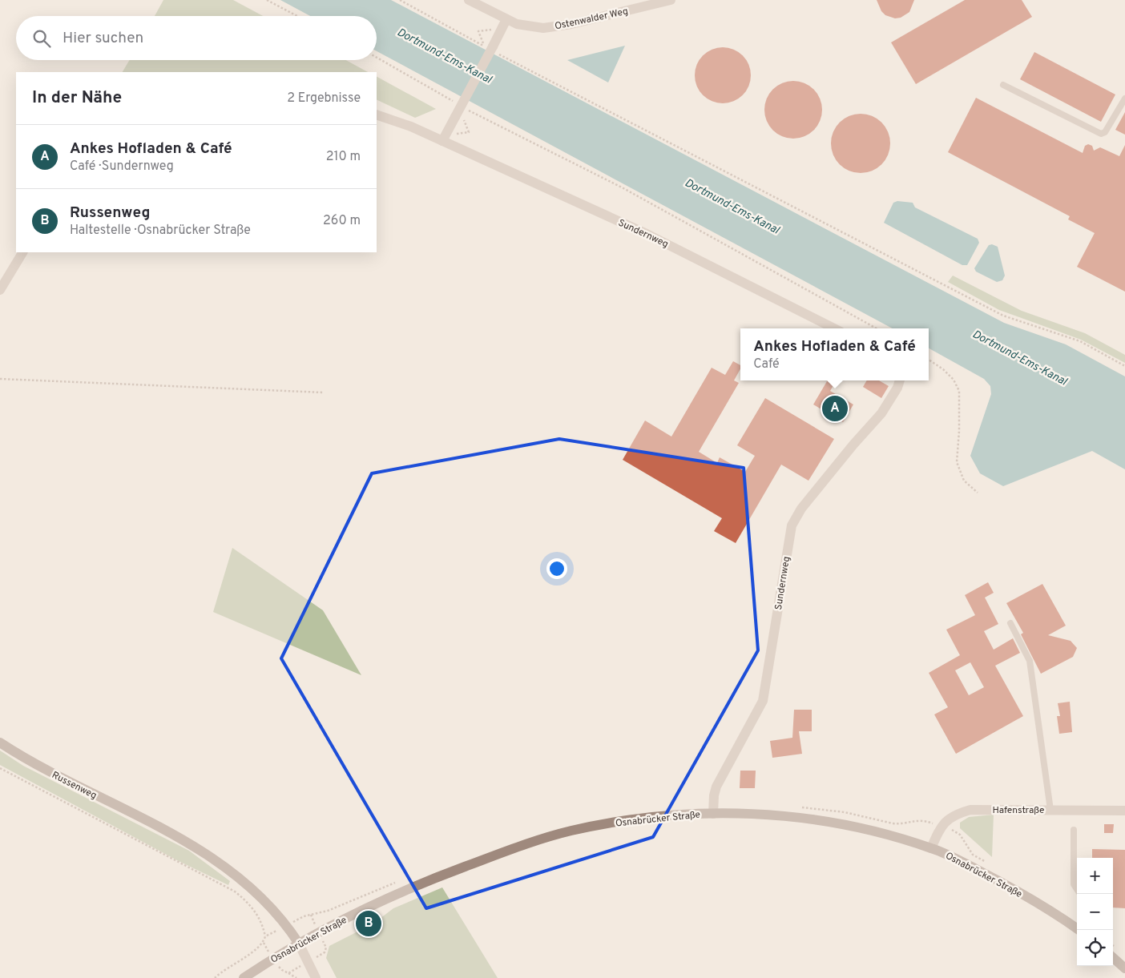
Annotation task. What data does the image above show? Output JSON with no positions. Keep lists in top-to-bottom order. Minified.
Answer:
{"streets":{"main road":["Russenweg","Osnabrücker Straße"],"street":["Ostenwalder Weg","Sundernweg","Hafenstraße"]},"crossings":[["Sundernweg","Osnabrücker Straße"],["Russenweg","Osnabrücker Straße"]],"water":["Dortmund-Ems-Kanal"],"page":{"search":"Hier suchen","heading":["In der Nähe","2 Ergebnisse"],"list":[{"mark":"A","name":"Ankes Hofladen & Café","note":"Café · Sundernweg","value":"210 m"},{"mark":"B","name":"Russenweg","note":"Haltestelle · Osnabrücker Straße","value":"260 m"}],"popup":["Ankes Hofladen & Café","Café"],"pins":["A","B"],"map_buttons":["+","−"]}}
